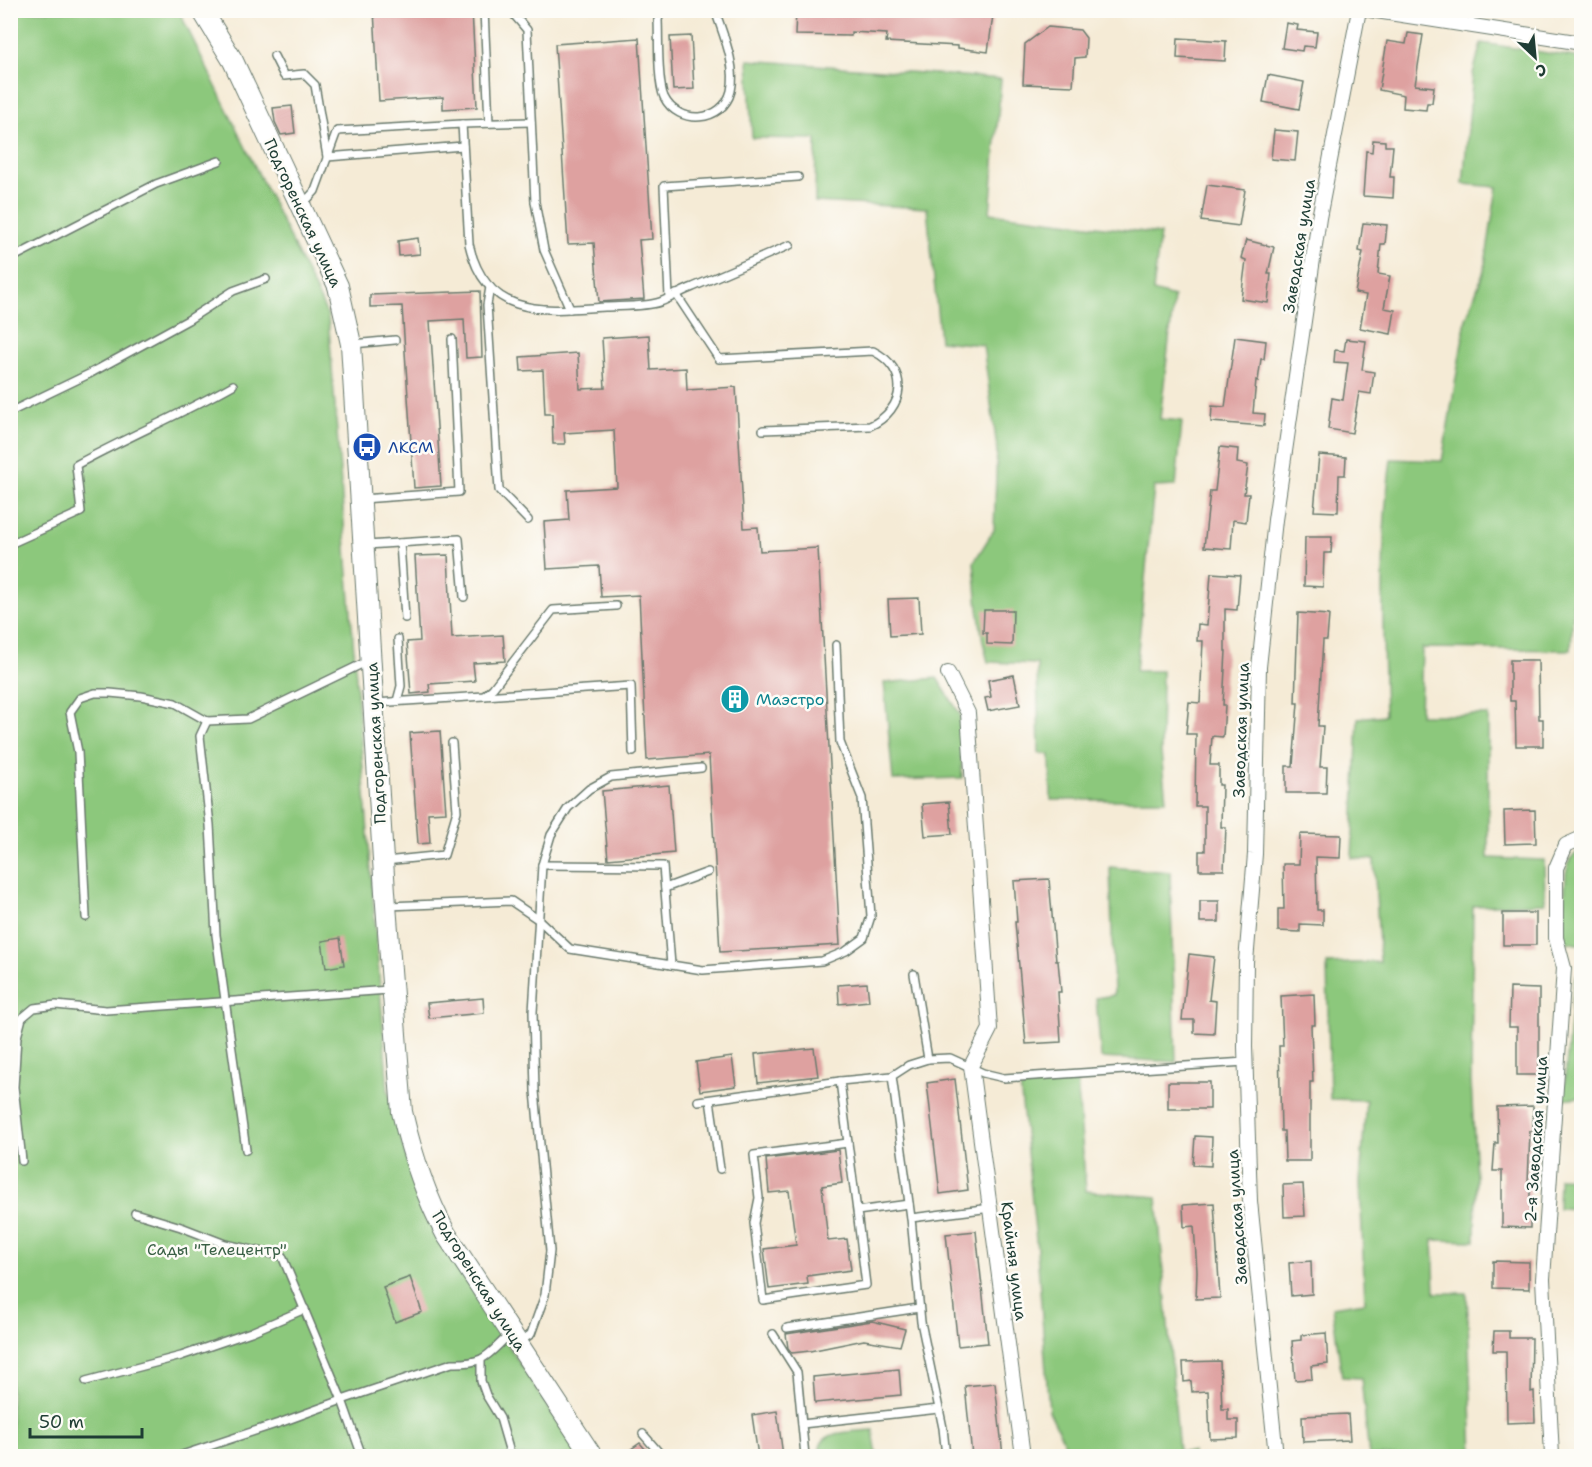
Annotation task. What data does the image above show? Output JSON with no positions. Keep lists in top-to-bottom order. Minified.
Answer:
{"streets":{"street":["Подгоренская улица","Заводская улица","2-я Заводская улица","Крайняя улица"]},"parks":["Сады \"Телецентр\""],"places":{"bus stop":["ЛКСМ"],"building":["Маэстро"]},"scale_bar":"50 m","north":"bottom right"}
